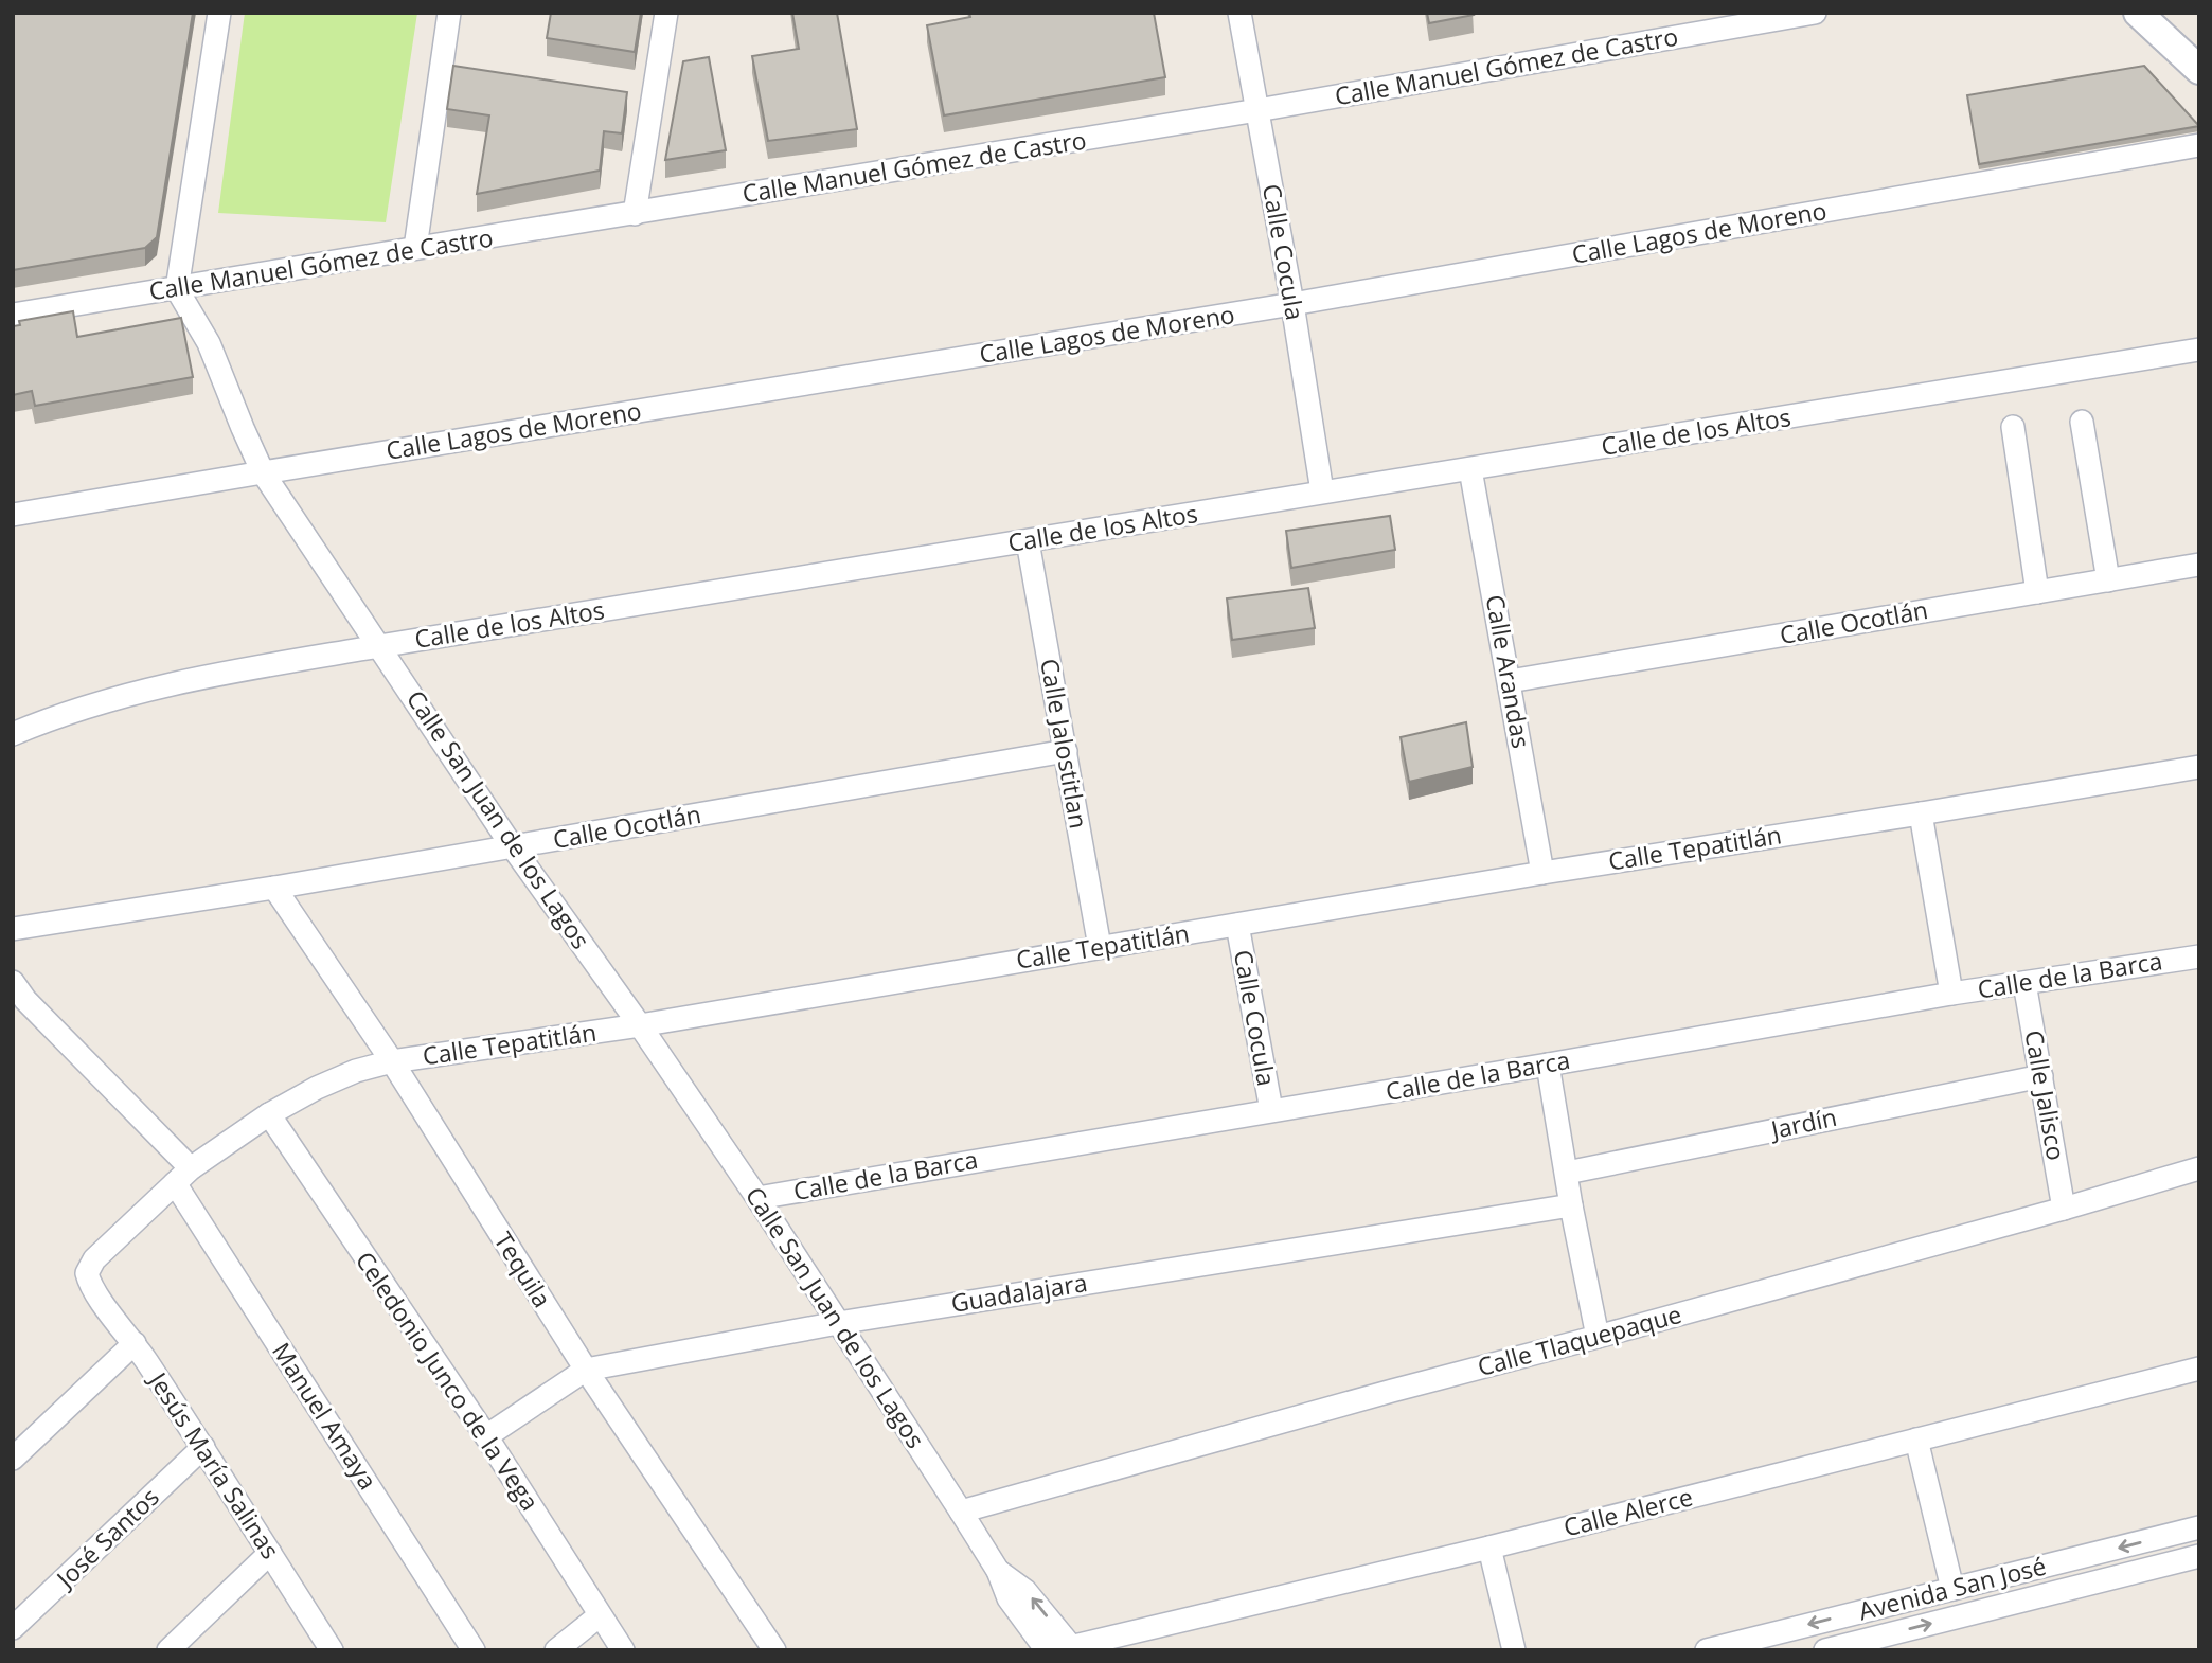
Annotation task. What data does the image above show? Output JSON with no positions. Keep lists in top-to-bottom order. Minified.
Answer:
{"streets":{"street":["Calle Manuel Gómez de Castro","Calle Lagos de Moreno","Calle Cocula","Calle de los Altos","Calle Ocotlán","Calle Arandas","Calle Jalostitlan","Calle San Juan de los Lagos","Calle Tepatitlán","Calle de la Barca","Calle Jalisco","Jardín","Tequila","Guadalajara","Calle Tlaquepaque","Celedonio Junco de la Vega","Manuel Amaya","Jesús María Salinas","Calle Alerce","José Santos","Avenida San José"]},"crossings":[["Calle Manuel Gómez de Castro","Calle Cocula"],["Calle Manuel Gómez de Castro","Calle San Juan de los Lagos"],["Calle Lagos de Moreno","Calle Cocula"],["Calle Lagos de Moreno","Calle San Juan de los Lagos"],["Calle Cocula","Calle de los Altos"],["Calle Cocula","Calle Tepatitlán"],["Calle Cocula","Calle de la Barca"],["Calle de los Altos","Calle Arandas"],["Calle de los Altos","Calle Jalostitlan"],["Calle de los Altos","Calle San Juan de los Lagos"],["Calle Ocotlán","Calle Arandas"],["Calle Ocotlán","Calle Jalostitlan"],["Calle Ocotlán","Calle San Juan de los Lagos"],["Calle Ocotlán","Tequila"],["Calle Arandas","Calle Tepatitlán"],["Calle Jalostitlan","Calle Tepatitlán"],["Calle San Juan de los Lagos","Calle Tepatitlán"],["Calle San Juan de los Lagos","Calle de la Barca"],["Calle San Juan de los Lagos","Guadalajara"],["Calle San Juan de los Lagos","Calle Tlaquepaque"],["Calle San Juan de los Lagos","Calle Alerce"],["Calle Tepatitlán","Tequila"],["Calle Tepatitlán","Celedonio Junco de la Vega"],["Calle Tepatitlán","Manuel Amaya"],["Calle Tepatitlán","Jesús María Salinas"],["Calle de la Barca","Calle Jalisco"],["Calle Jalisco","Jardín"],["Calle Jalisco","Calle Tlaquepaque"],["Tequila","Guadalajara"],["Guadalajara","Celedonio Junco de la Vega"],["Jesús María Salinas","José Santos"]]}
